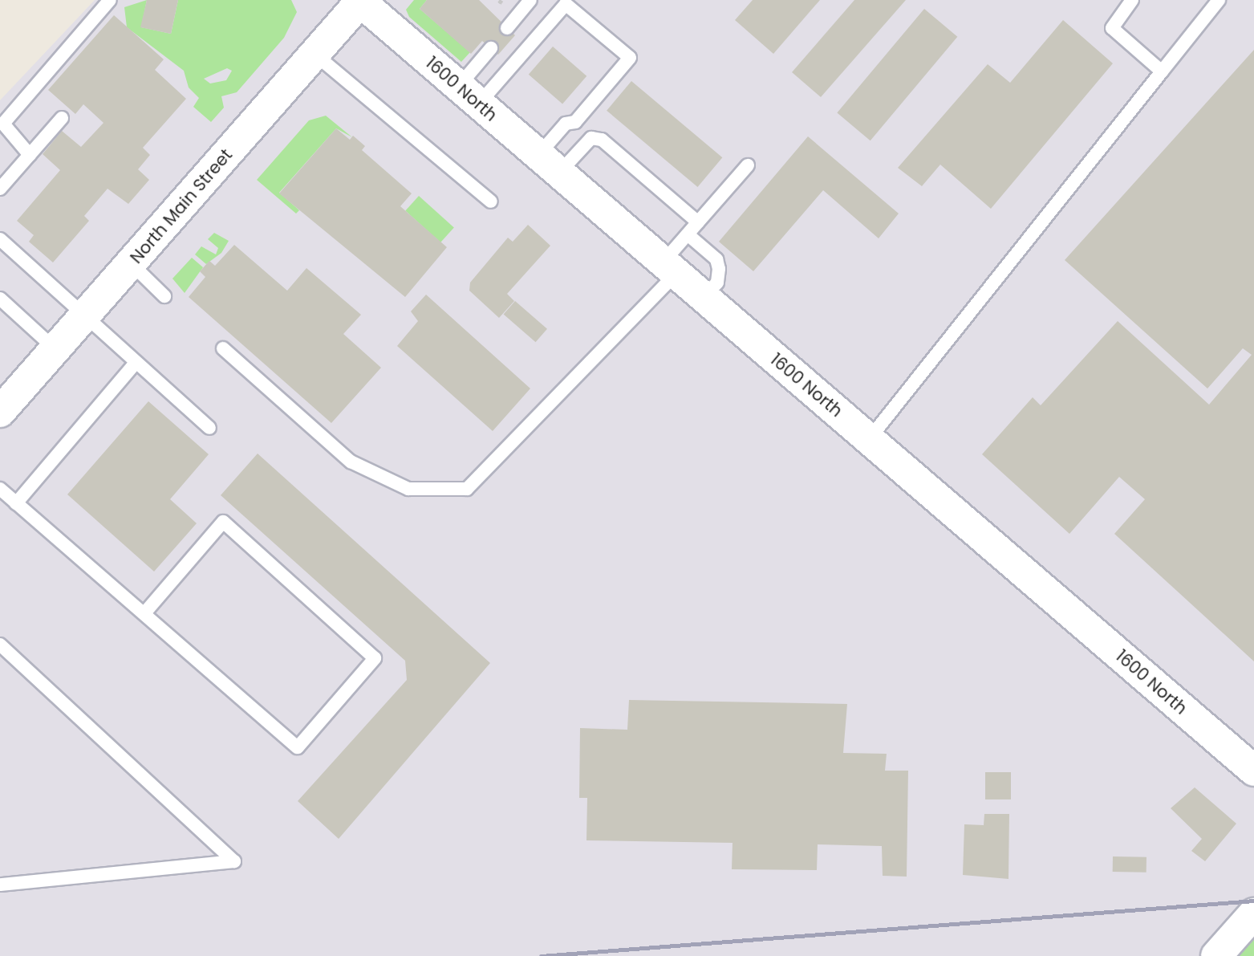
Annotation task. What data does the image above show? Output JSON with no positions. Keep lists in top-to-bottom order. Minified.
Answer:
{"streets":{"street":["1600 North","North Main Street"]},"crossings":[["1600 North","North Main Street"]]}
